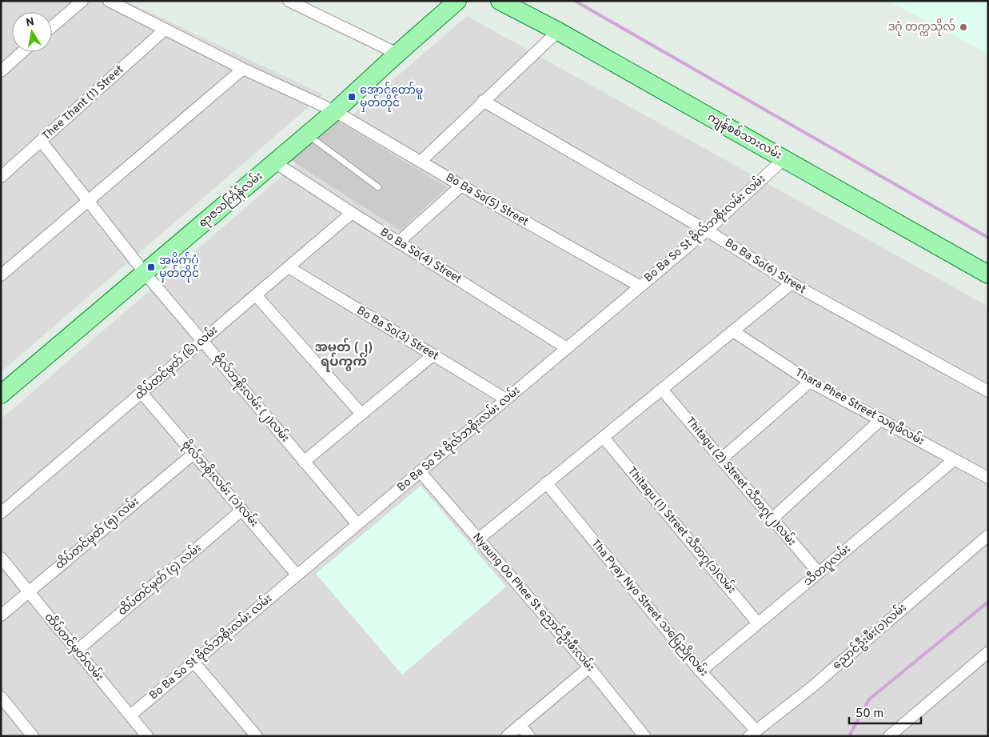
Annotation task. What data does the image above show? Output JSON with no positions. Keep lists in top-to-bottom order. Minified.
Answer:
{"streets":{"main road":["ကျန်စစ်သားလမ်း","ရာဇသင်္ကြန်လမ်း"],"street":["Thee Thant (1) Street","Bo Ba So(5) Street","Bo Ba So St ဗိုလ်ဘစိုးလမ်း လမ်း","Bo Ba So(4) Street","Bo Ba So(6) Street","Bo Ba So(3) Street","ထိပ်တင်မှတ် (၆) လမ်း","ဗိုလ်ဘစိုးလမ်း (၂)လမ်း","Thara Phee Street သရဖီလမ်း","Thitagu (2) Street သီတဂူ(၂)လမ်း","ဗိုလ်ဘစိုးလမ်း (၁)လမ်း","Thitagu (1) Street သီတဂူ(၁)လမ်း","ထိပ်တင်မှတ် (၅) လမ်း","သီတဂူလမ်း","ထိပ်တင်မှတ် (၄) လမ်း","Nyaung Oo Phee St ညောင်ဦးဖီးလမ်း","Tha Pyay Nyo Street သပြေညိုလမ်း","ညောင်ဦးဖီး(၁)လမ်း","ထိပ်တင်မှတ်လမ်း"]},"crossings":[["Thee Thant (1) Street","Bo Ba So(5) Street"],["Thee Thant (1) Street","ဗိုလ်ဘစိုးလမ်း (၂)လမ်း"],["ကျန်စစ်သားလမ်း","Bo Ba So St ဗိုလ်ဘစိုးလမ်း လမ်း"],["ရာဇသင်္ကြန်လမ်း","Bo Ba So(5) Street"],["ရာဇသင်္ကြန်လမ်း","Bo Ba So(4) Street"],["ရာဇသင်္ကြန်လမ်း","ဗိုလ်ဘစိုးလမ်း (၂)လမ်း"],["Bo Ba So(5) Street","Bo Ba So St ဗိုလ်ဘစိုးလမ်း လမ်း"],["Bo Ba So St ဗိုလ်ဘစိုးလမ်း လမ်း","Bo Ba So(4) Street"],["Bo Ba So St ဗိုလ်ဘစိုးလမ်း လမ်း","Bo Ba So(6) Street"],["Bo Ba So St ဗိုလ်ဘစိုးလမ်း လမ်း","Bo Ba So(3) Street"],["Bo Ba So St ဗိုလ်ဘစိုးလမ်း လမ်း","ဗိုလ်ဘစိုးလမ်း (၂)လမ်း"],["Bo Ba So St ဗိုလ်ဘစိုးလမ်း လမ်း","ဗိုလ်ဘစိုးလမ်း (၁)လမ်း"],["Bo Ba So St ဗိုလ်ဘစိုးလမ်း လမ်း","Nyaung Oo Phee St ညောင်ဦးဖီးလမ်း"],["Bo Ba So St ဗိုလ်ဘစိုးလမ်း လမ်း","ထိပ်တင်မှတ်လမ်း"],["Bo Ba So(4) Street","ထိပ်တင်မှတ် (၆) လမ်း"],["Bo Ba So(3) Street","ထိပ်တင်မှတ် (၆) လမ်း"],["ထိပ်တင်မှတ် (၆) လမ်း","ဗိုလ်ဘစိုးလမ်း (၂)လမ်း"],["ထိပ်တင်မှတ် (၆) လမ်း","ဗိုလ်ဘစိုးလမ်း (၁)လမ်း"],["Thara Phee Street သရဖီလမ်း","သီတဂူလမ်း"],["Thitagu (2) Street သီတဂူ(၂)လမ်း","သီတဂူလမ်း"],["ဗိုလ်ဘစိုးလမ်း (၁)လမ်း","ထိပ်တင်မှတ် (၅) လမ်း"],["ဗိုလ်ဘစိုးလမ်း (၁)လမ်း","ထိပ်တင်မှတ် (၄) လမ်း"],["Thitagu (1) Street သီတဂူ(၁)လမ်း","သီတဂူလမ်း"],["ထိပ်တင်မှတ် (၅) လမ်း","ထိပ်တင်မှတ်လမ်း"],["သီတဂူလမ်း","Tha Pyay Nyo Street သပြေညိုလမ်း"],["ထိပ်တင်မှတ် (၄) လမ်း","ထိပ်တင်မှတ်လမ်း"],["Tha Pyay Nyo Street သပြေညိုလမ်း","ညောင်ဦးဖီး(၁)လမ်း"]],"districts":["အမှတ် (၂) ရပ်ကွက်"],"places":{"other":["ဒဂုံ တက္ကသိုလ်"],"transit":["အောင်တော်မူ မှတ်တိုင်","အမှိုက်ပုံ မှတ်တိုင်"]},"scale_bar":"50 m","north":"top"}
